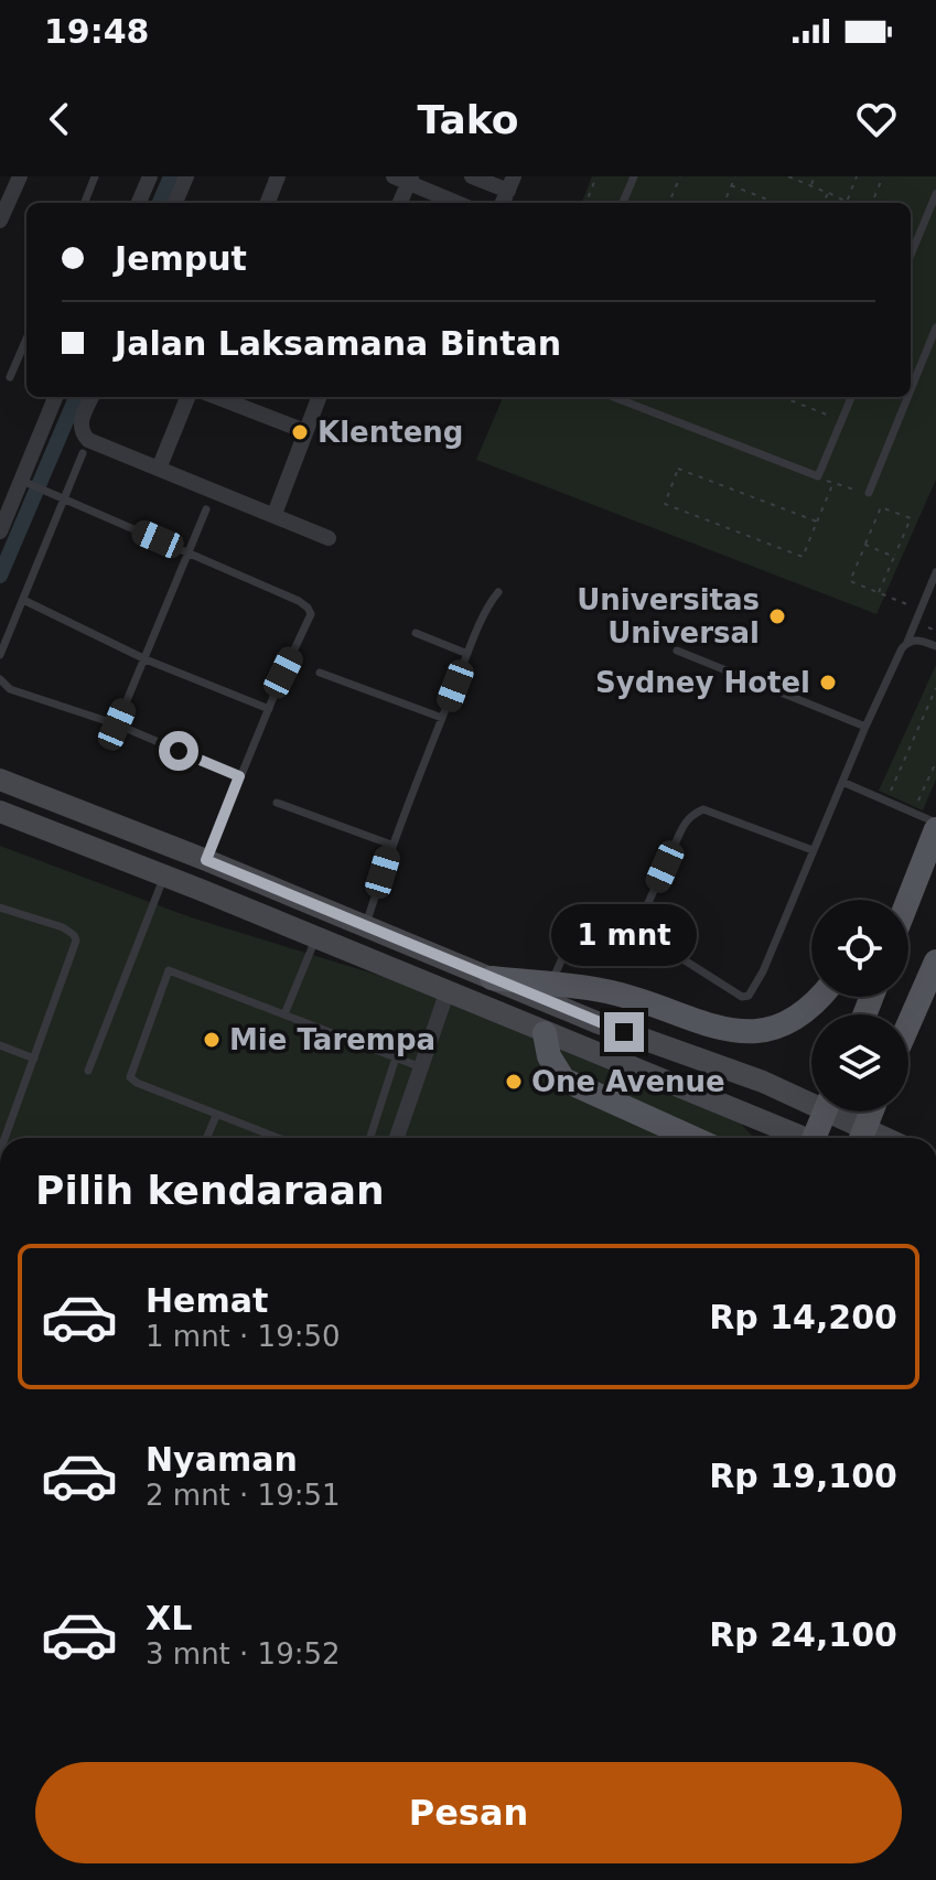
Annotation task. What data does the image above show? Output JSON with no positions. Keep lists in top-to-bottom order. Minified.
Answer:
{"places":["Klenteng","Universitas Universal","Sydney Hotel","Mie Tarempa","One Avenue"],"page":{"status":"19:48","header":"Tako","banner":["Jemput","Jalan Laksamana Bintan"],"bubble":"1 mnt","heading":"Pilih kendaraan","list":[{"name":"Hemat","note":"1 mnt · 19:50","value":"Rp 14,200"},{"name":"Nyaman","note":"2 mnt · 19:51","value":"Rp 19,100"},{"name":"XL","note":"3 mnt · 19:52","value":"Rp 24,100"}],"buttons":"Pesan"}}
